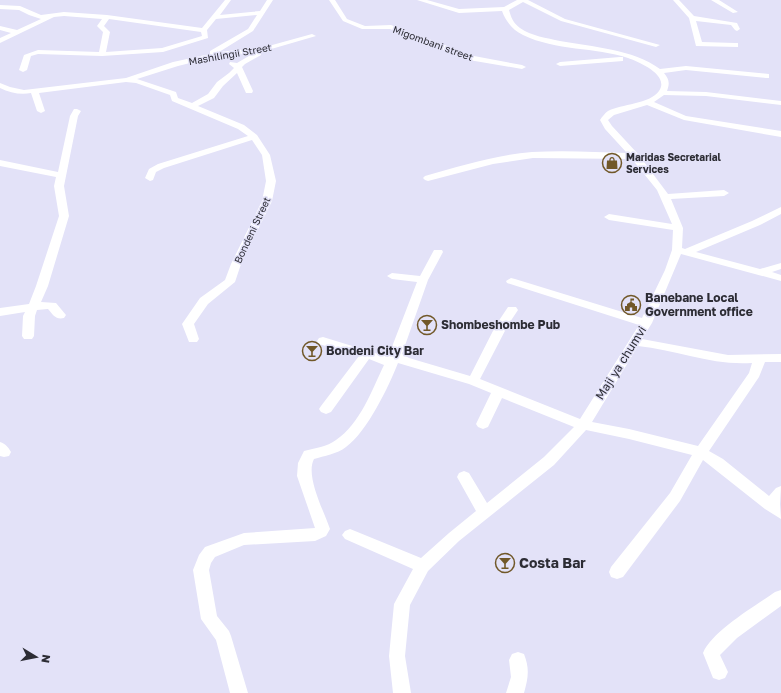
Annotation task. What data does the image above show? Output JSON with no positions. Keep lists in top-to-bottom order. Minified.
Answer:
{"streets":{"street":["Migombani street","Mashilingii Street","Bondeni Street","Maji ya chumvi"]},"crossings":[["Mashilingii Street","Bondeni Street"]],"places":{"shop":["Maridas Secretarial Services"],"public building":["Banebane Local Government office"],"bar":["Shombeshombe Pub","Bondeni City Bar","Costa Bar"]},"north":"right"}
